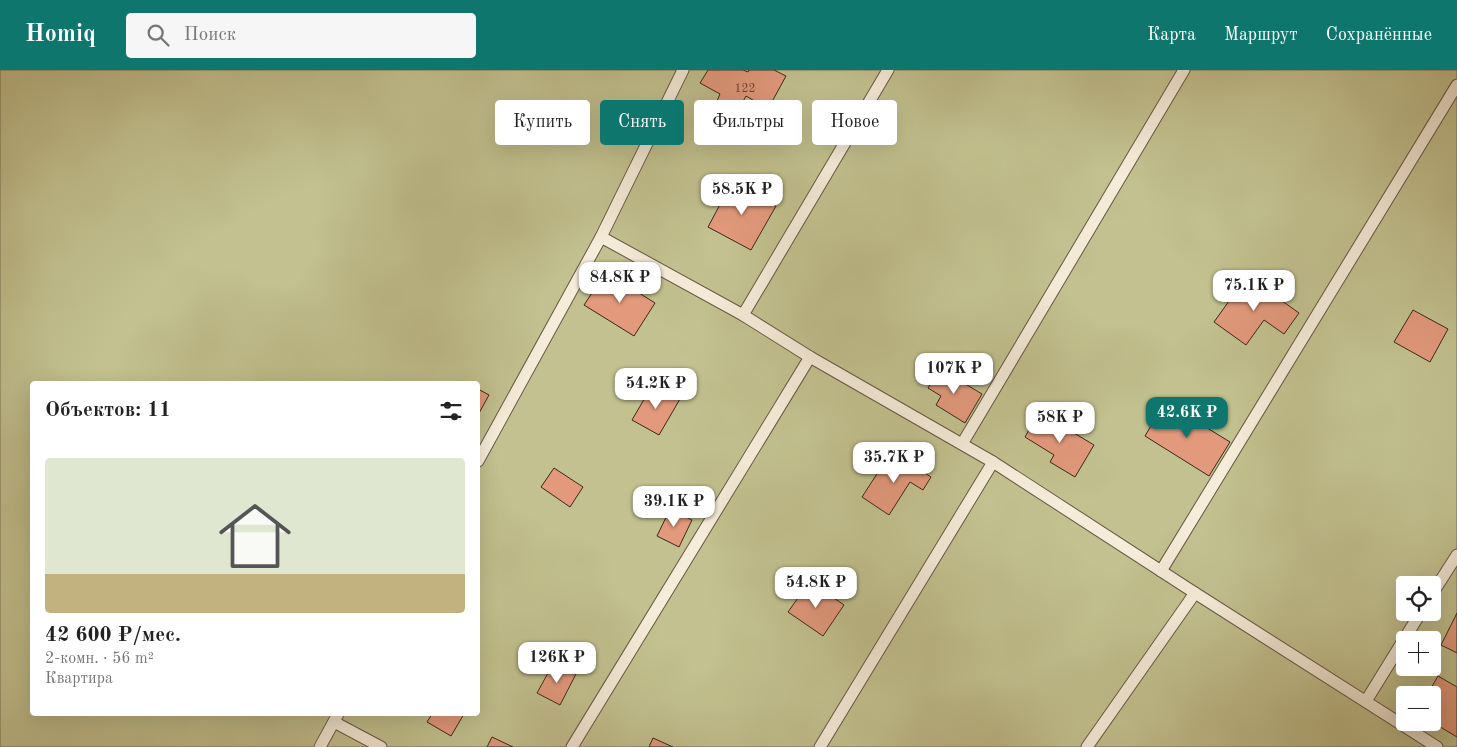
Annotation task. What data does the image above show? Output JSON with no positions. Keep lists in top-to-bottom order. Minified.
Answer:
{"house_numbers":["122"],"page":{"header":"Homiq","search":"Поиск","nav":["Карта","Маршрут","Сохранённые"],"chip":["Купить","Снять","Фильтры","Новое"],"price":["58.5K ₽","84.8K ₽","75.1K ₽","107K ₽","54.2K ₽","42.6K ₽","58K ₽","35.7K ₽","39.1K ₽","54.8K ₽","126K ₽"],"heading":"Объектов: 11","list":[{"name":"42 600 ₽/мес.","note":"2-комн. · 56 m² · Квартира"}],"map_buttons":["+","−"]}}
